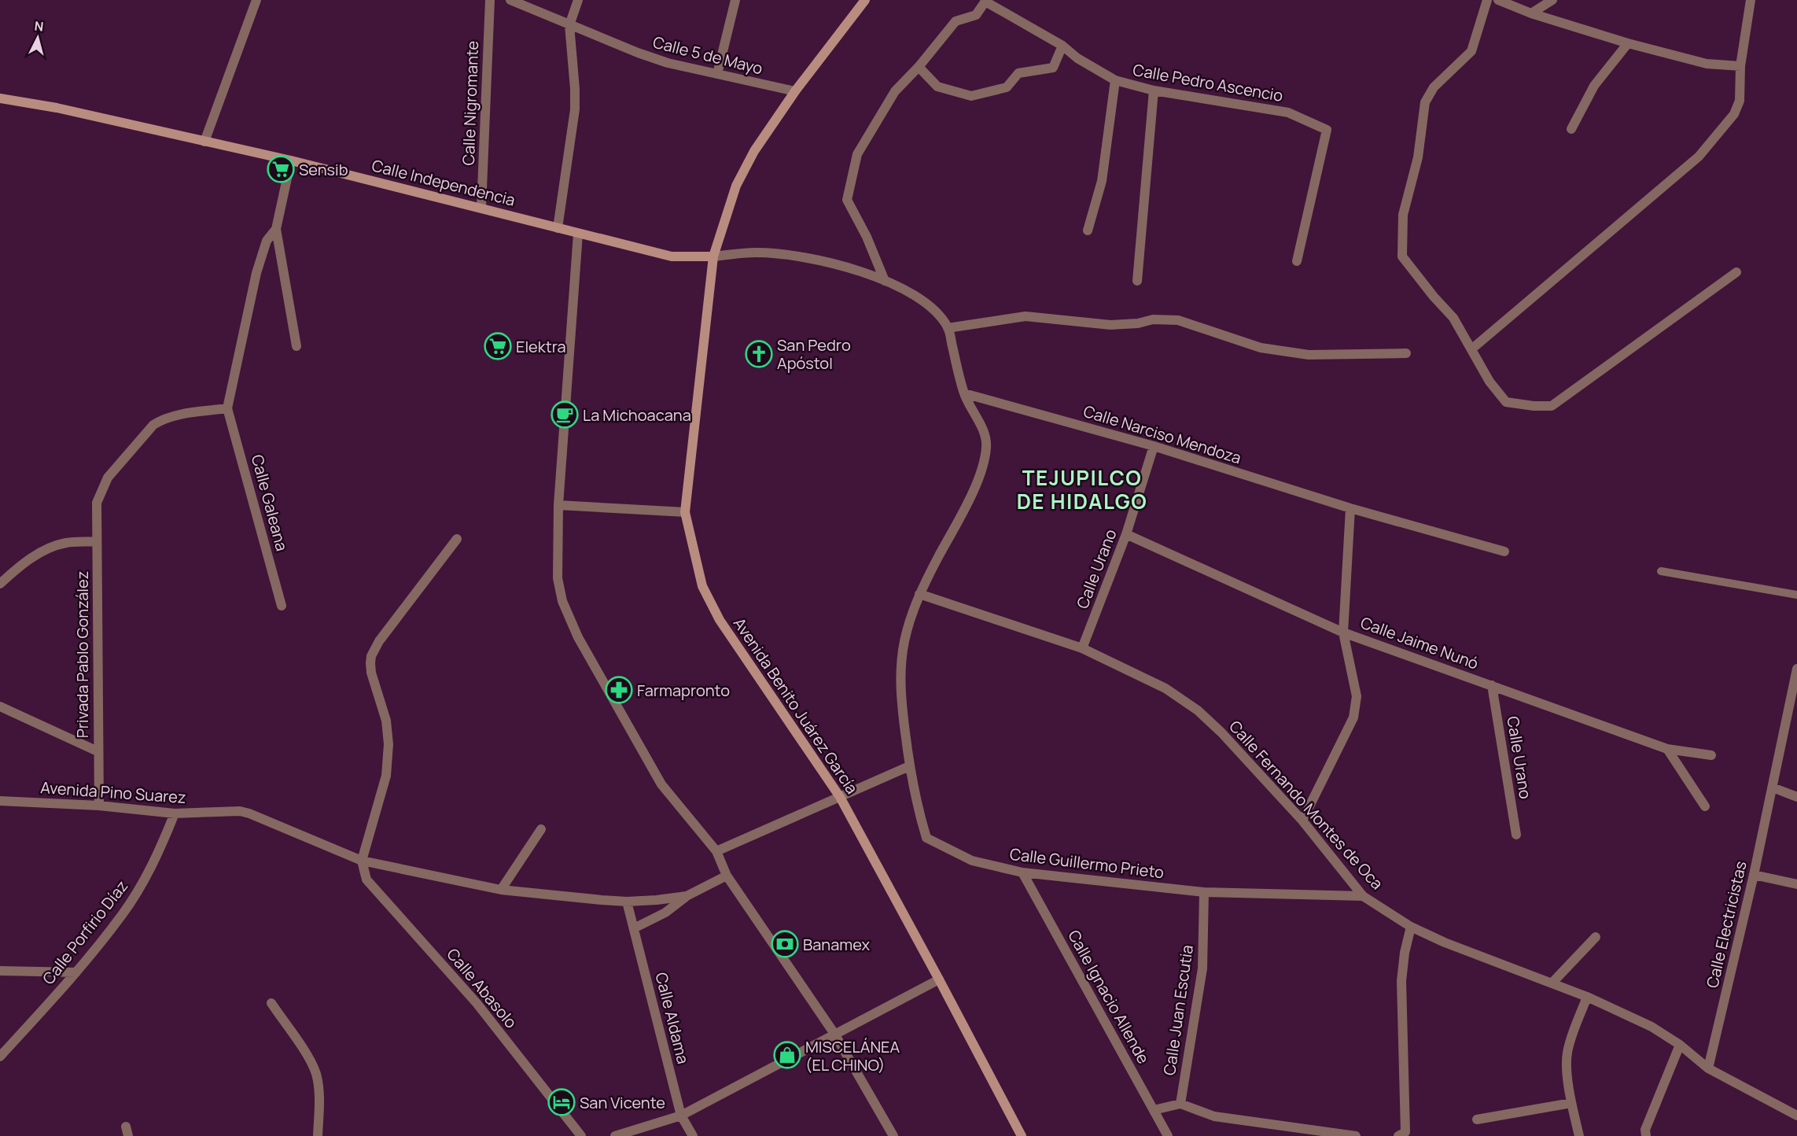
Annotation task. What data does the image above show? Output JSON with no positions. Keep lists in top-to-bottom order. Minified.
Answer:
{"streets":{"main road":["Calle Independencia","Avenida Benito Juárez García"],"street":["Calle 5 de Mayo","Calle Pedro Ascencio","Calle Nigromante","Calle Narciso Mendoza","Calle Galeana","Calle Urano","Calle Jaime Nunó","Privada Pablo González","Avenida Pino Suarez","Calle Fernando Montes de Oca","Calle Guillermo Prieto","Calle Electricistas","Calle Porfirio Díaz","Calle Abasolo","Calle Ignacio Allende","Calle Juan Escutia","Calle Aldama"]},"crossings":[["Calle 5 de Mayo","Avenida Benito Juárez García"],["Calle Nigromante","Calle Independencia"],["Calle Independencia","Avenida Benito Juárez García"],["Calle Narciso Mendoza","Calle Urano"],["Calle Narciso Mendoza","Calle Guillermo Prieto"],["Calle Galeana","Privada Pablo González"],["Calle Urano","Calle Jaime Nunó"],["Calle Urano","Calle Fernando Montes de Oca"],["Privada Pablo González","Avenida Pino Suarez"],["Avenida Pino Suarez","Calle Porfirio Díaz"],["Avenida Pino Suarez","Calle Abasolo"],["Avenida Pino Suarez","Calle Aldama"],["Calle Fernando Montes de Oca","Calle Guillermo Prieto"],["Calle Fernando Montes de Oca","Calle Electricistas"],["Calle Guillermo Prieto","Calle Ignacio Allende"],["Calle Guillermo Prieto","Calle Juan Escutia"]],"districts":["TEJUPILCO DE HIDALGO"],"places":{"supermarket":["Sensib","Elektra"],"church":["San Pedro Apóstol"],"cafe":["La Michoacana"],"pharmacy":["Farmapronto"],"bank":["Banamex"],"shop":["MISCELÁNEA (EL CHINO)"],"hotel":["San Vicente"]},"north":"top"}
